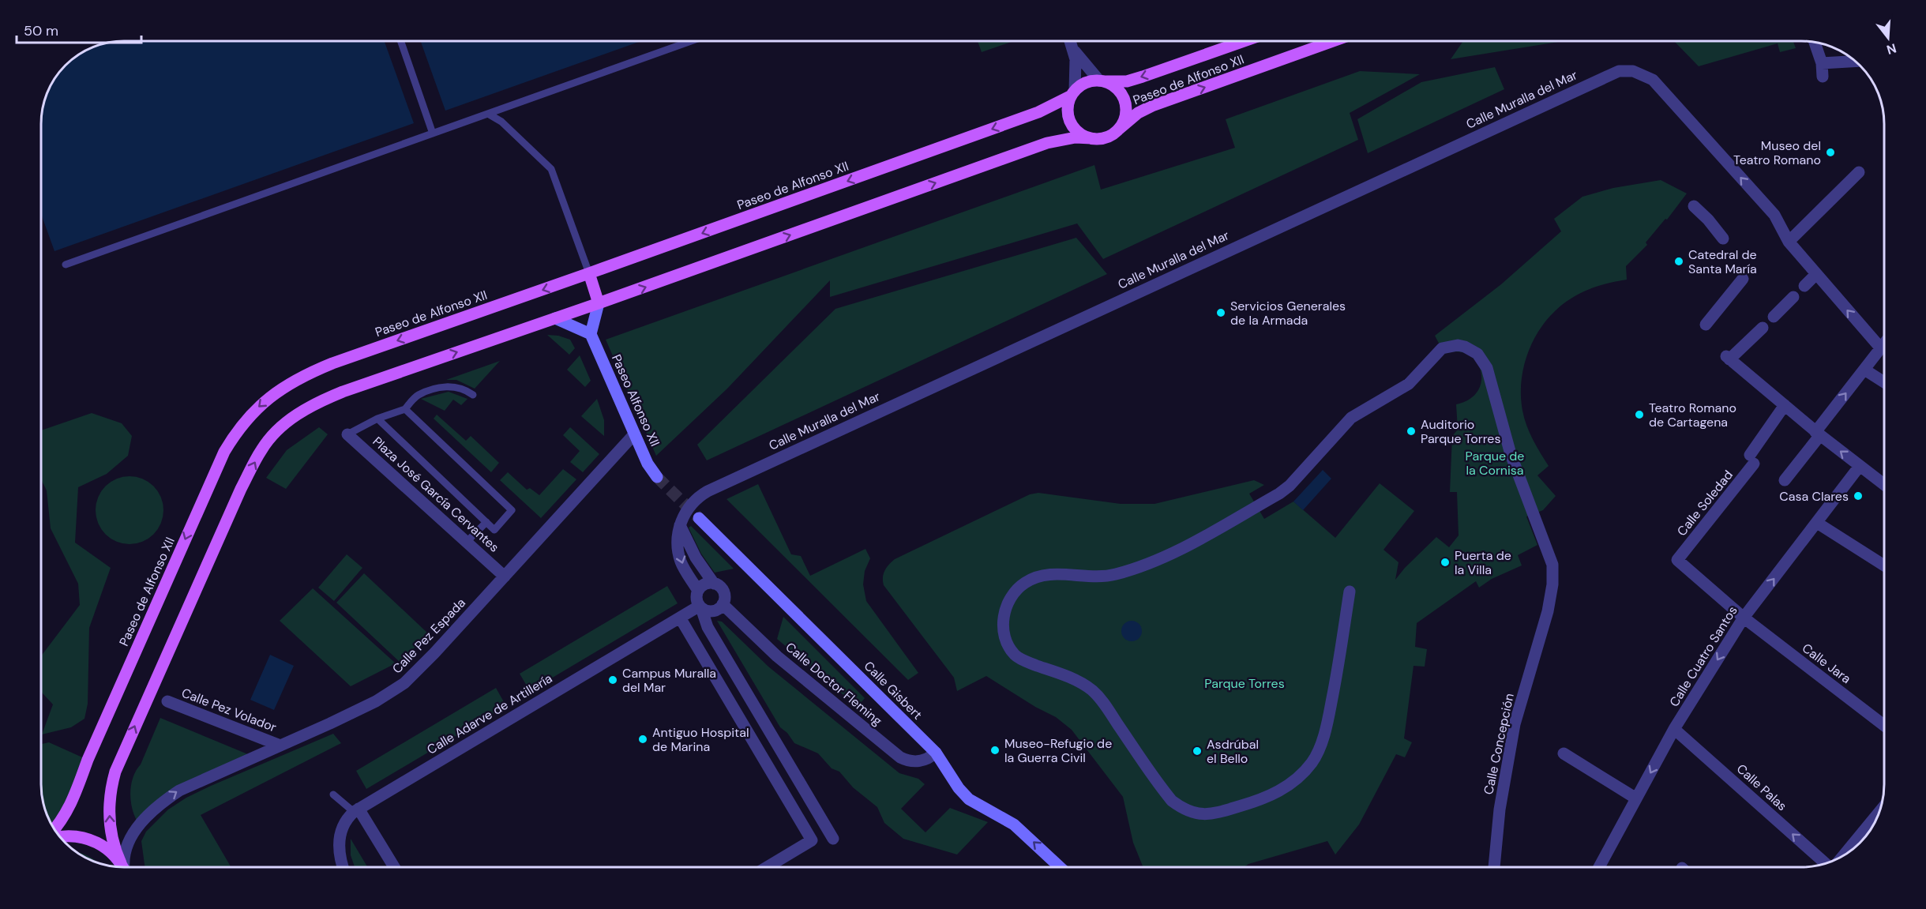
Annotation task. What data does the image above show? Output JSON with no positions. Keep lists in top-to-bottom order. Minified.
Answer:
{"streets":{"main road":["Paseo de Alfonso XII"],"street":["Calle Muralla del Mar","Paseo Alfonso XII","Plaza José García Cervantes","Calle Soledad","Calle Pez Espada","Calle Cuatro Santos","Calle Jara","Calle Doctor Fleming","Calle Gisbert","Calle Pez Volador","Calle Adarve de Artillería","Calle Concepción","Calle Palas"]},"crossings":[["Paseo Alfonso XII","Calle Pez Espada"],["Plaza José García Cervantes","Calle Pez Espada"],["Calle Soledad","Calle Jara"],["Calle Pez Espada","Calle Pez Volador"],["Calle Cuatro Santos","Calle Jara"],["Calle Cuatro Santos","Calle Palas"],["Calle Doctor Fleming","Calle Gisbert"],["Calle Doctor Fleming","Calle Adarve de Artillería"]],"one_way":["Calle Muralla del Mar","Calle Palas"],"parks":["Parque de la Cornisa","Parque Torres"],"places":["Museo del Teatro Romano","Catedral de Santa María","Servicios Generales de la Armada","Teatro Romano de Cartagena","Auditorio Parque Torres","Casa Clares","Puerta de la Villa","Campus Muralla del Mar","Antiguo Hospital de Marina","Museo-Refugio de la Guerra Civil","Asdrúbal el Bello"],"scale_bar":"50 m","north":"bottom"}
